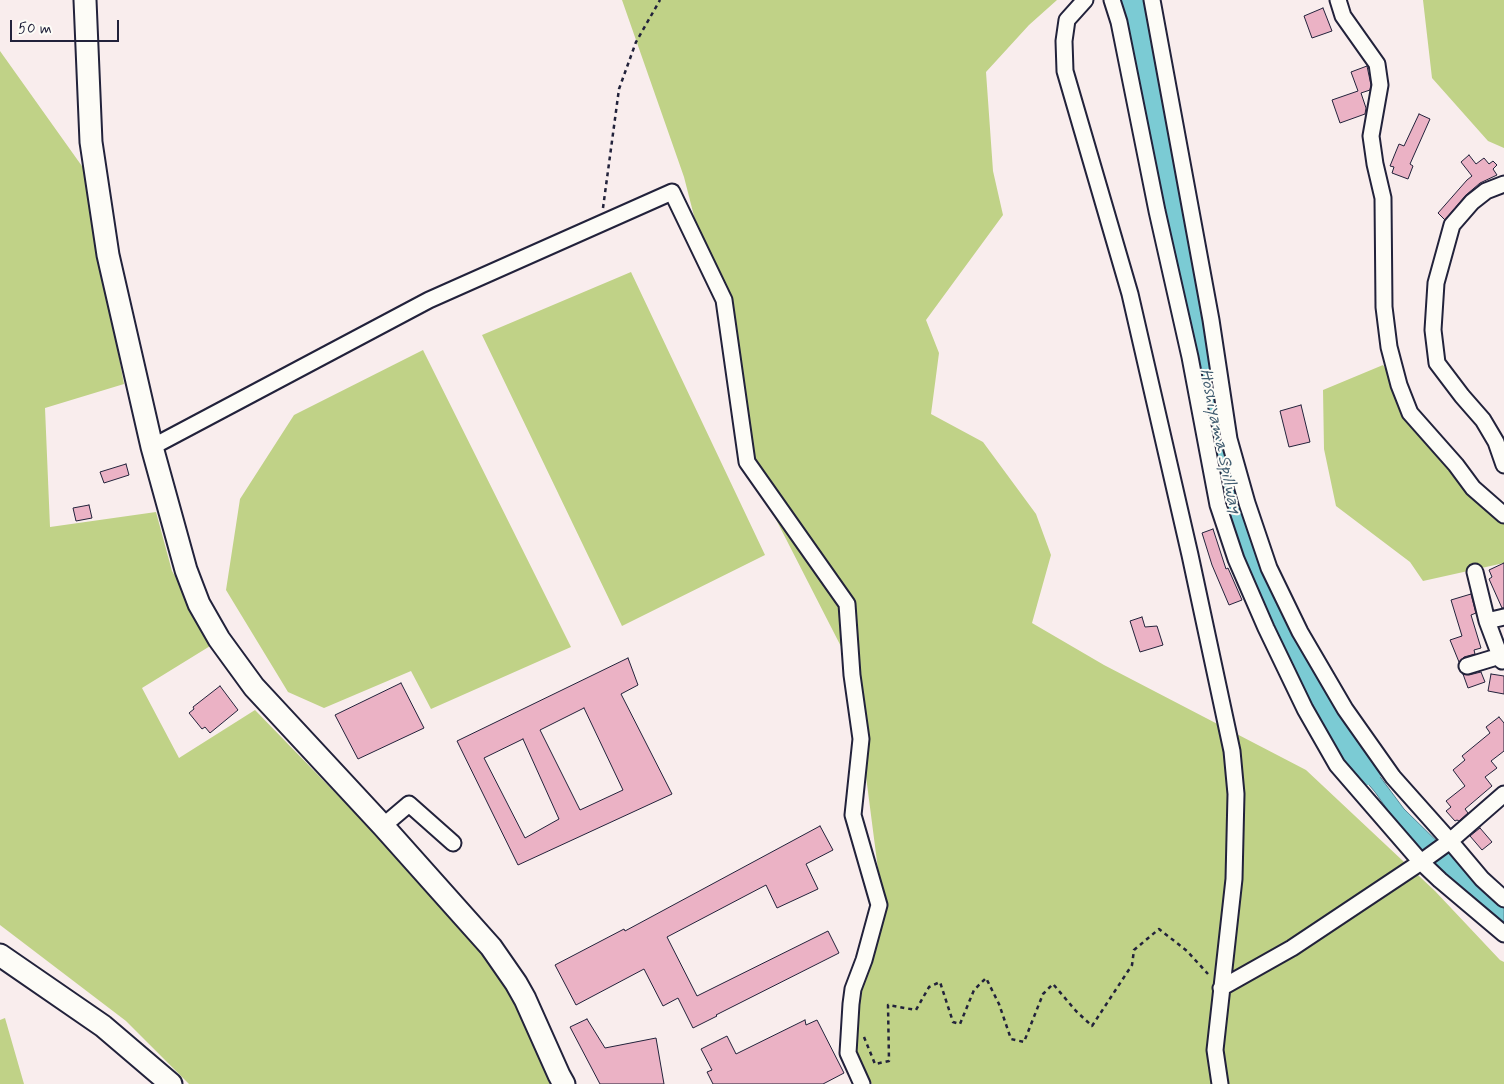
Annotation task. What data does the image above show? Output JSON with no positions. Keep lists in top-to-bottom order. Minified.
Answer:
{"water":["Hoshiyama Spillway"],"scale_bar":"50 m"}
